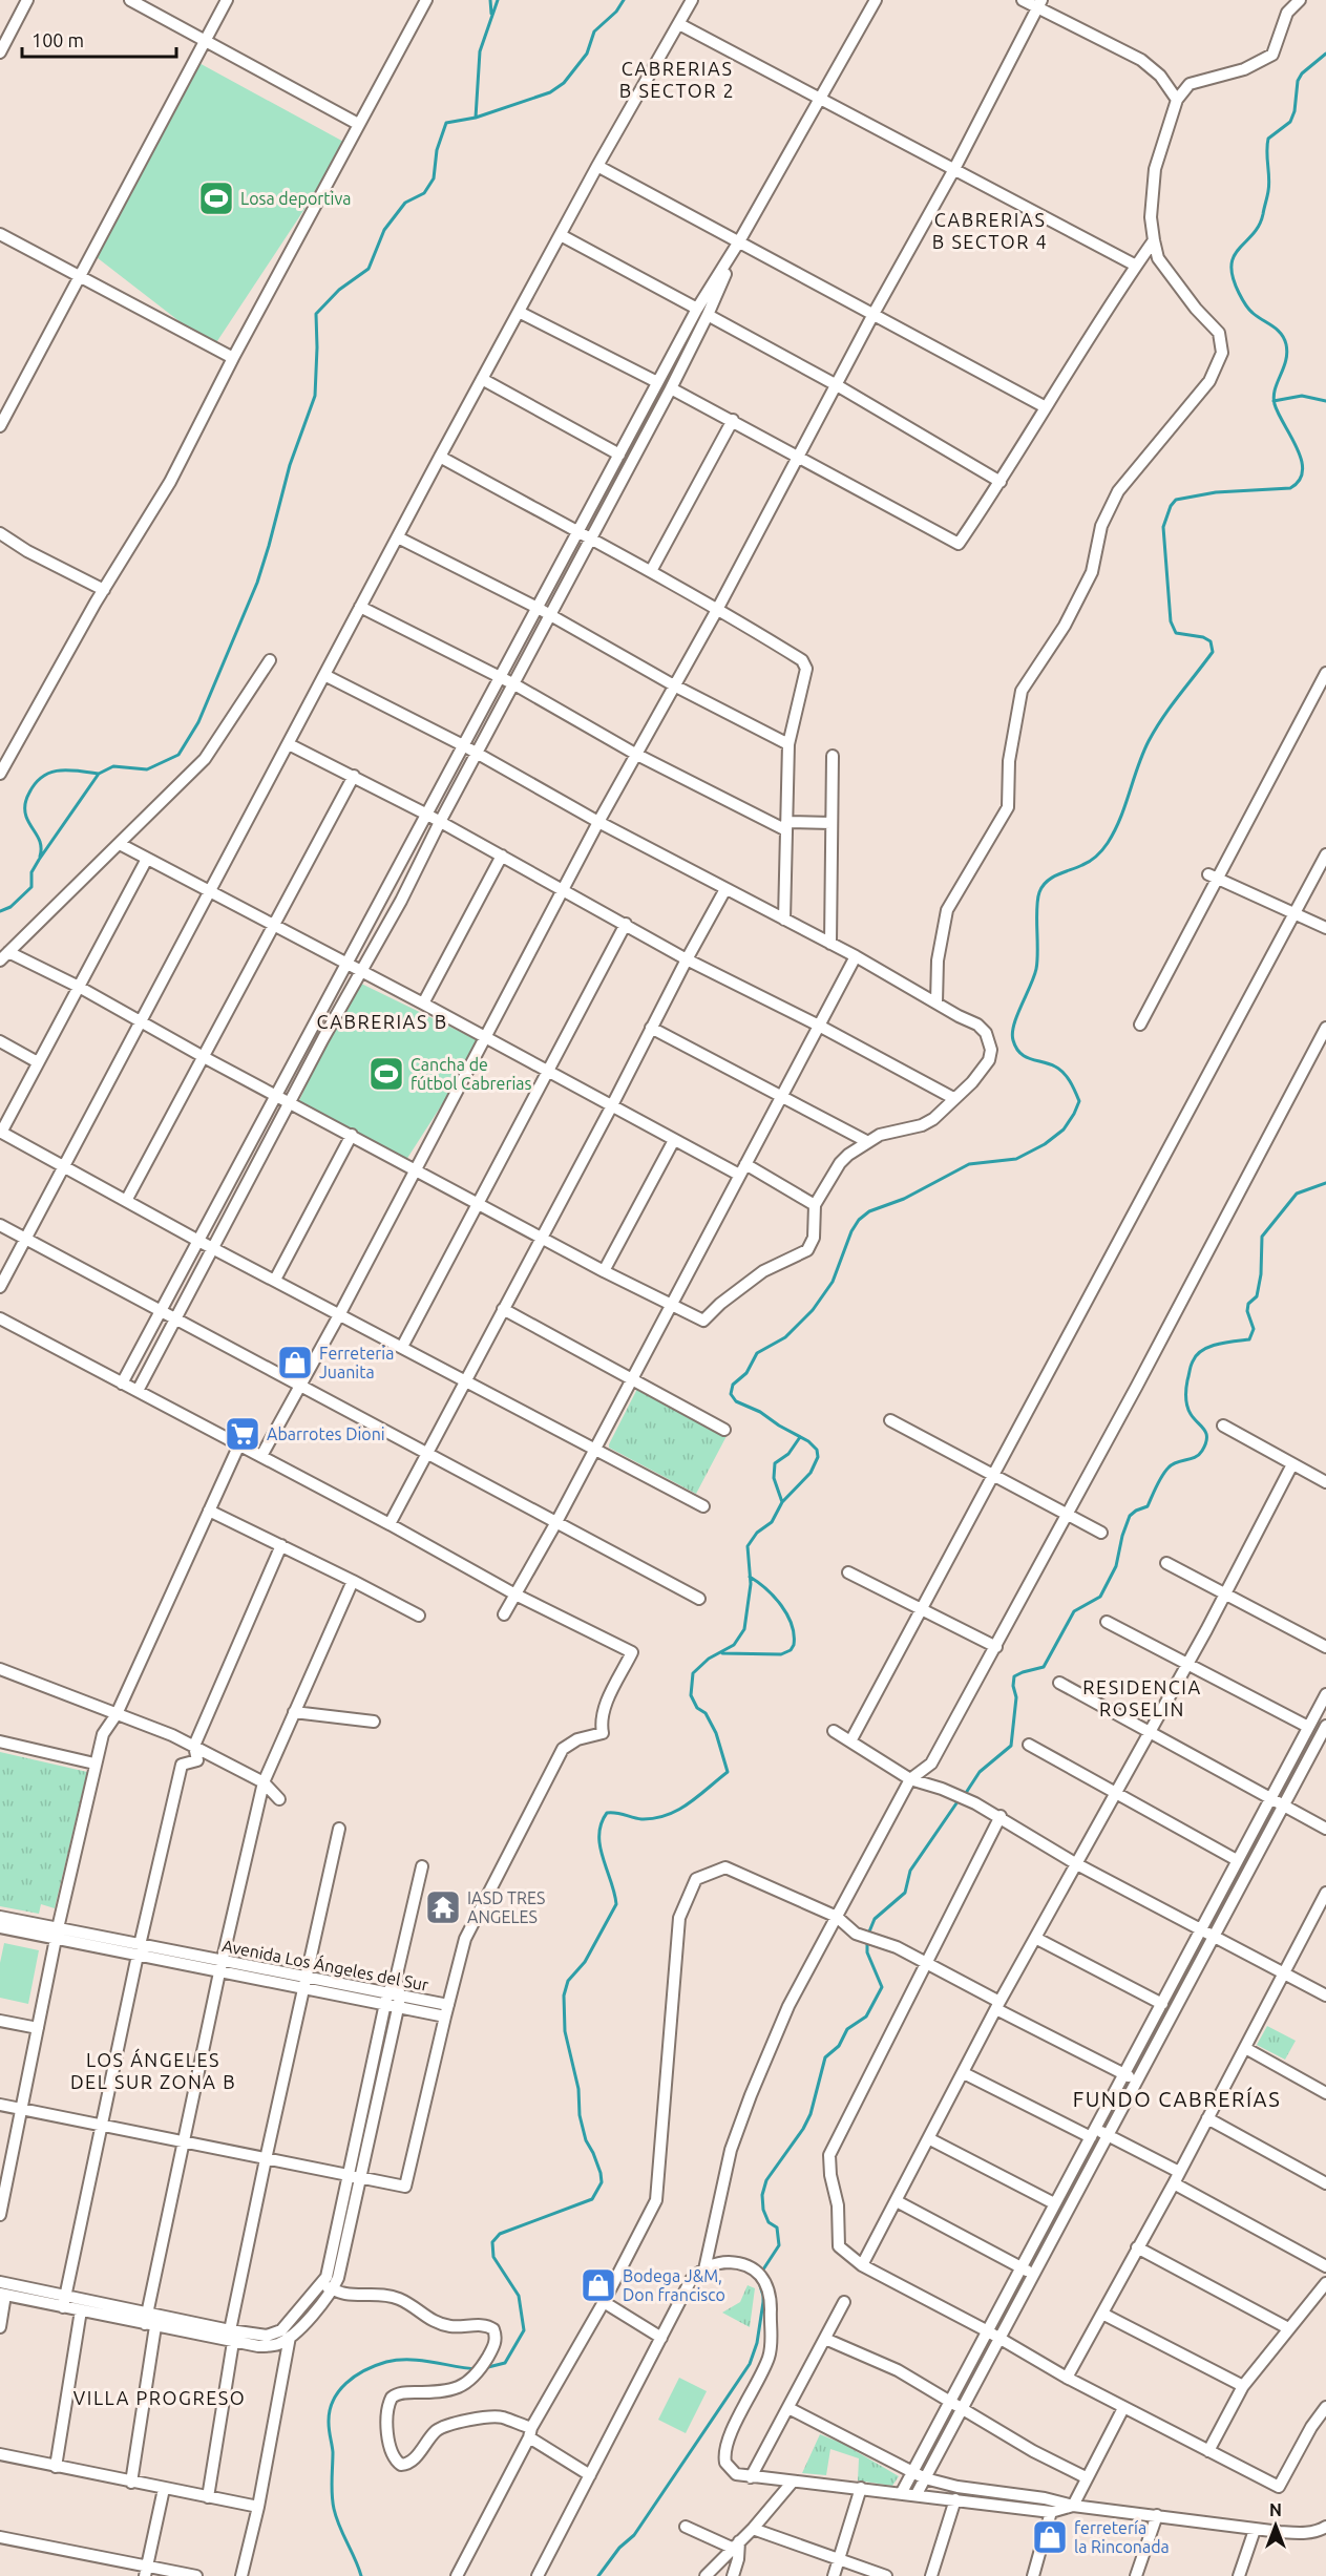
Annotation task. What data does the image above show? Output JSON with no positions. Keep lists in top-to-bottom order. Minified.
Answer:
{"streets":{"street":["Avenida Los Ángeles del Sur"]},"districts":["CABRERIAS B SECTOR 2","CABRERIAS B SECTOR 4","CABRERIAS B","RESIDENCIA ROSELIN","LOS ÁNGELES DEL SUR ZONA B","FUNDO CABRERÍAS","VILLA PROGRESO"],"places":{"sports":["Losa deportiva","Cancha de fútbol Cabrerias"],"shop":["Ferreteria Juanita","Bodega J&M, Don francisco","ferretería la Rinconada"],"supermarket":["Abarrotes Dioni"],"temple":["IASD TRES ANGELES"]},"scale_bar":"100 m","north":"top"}
